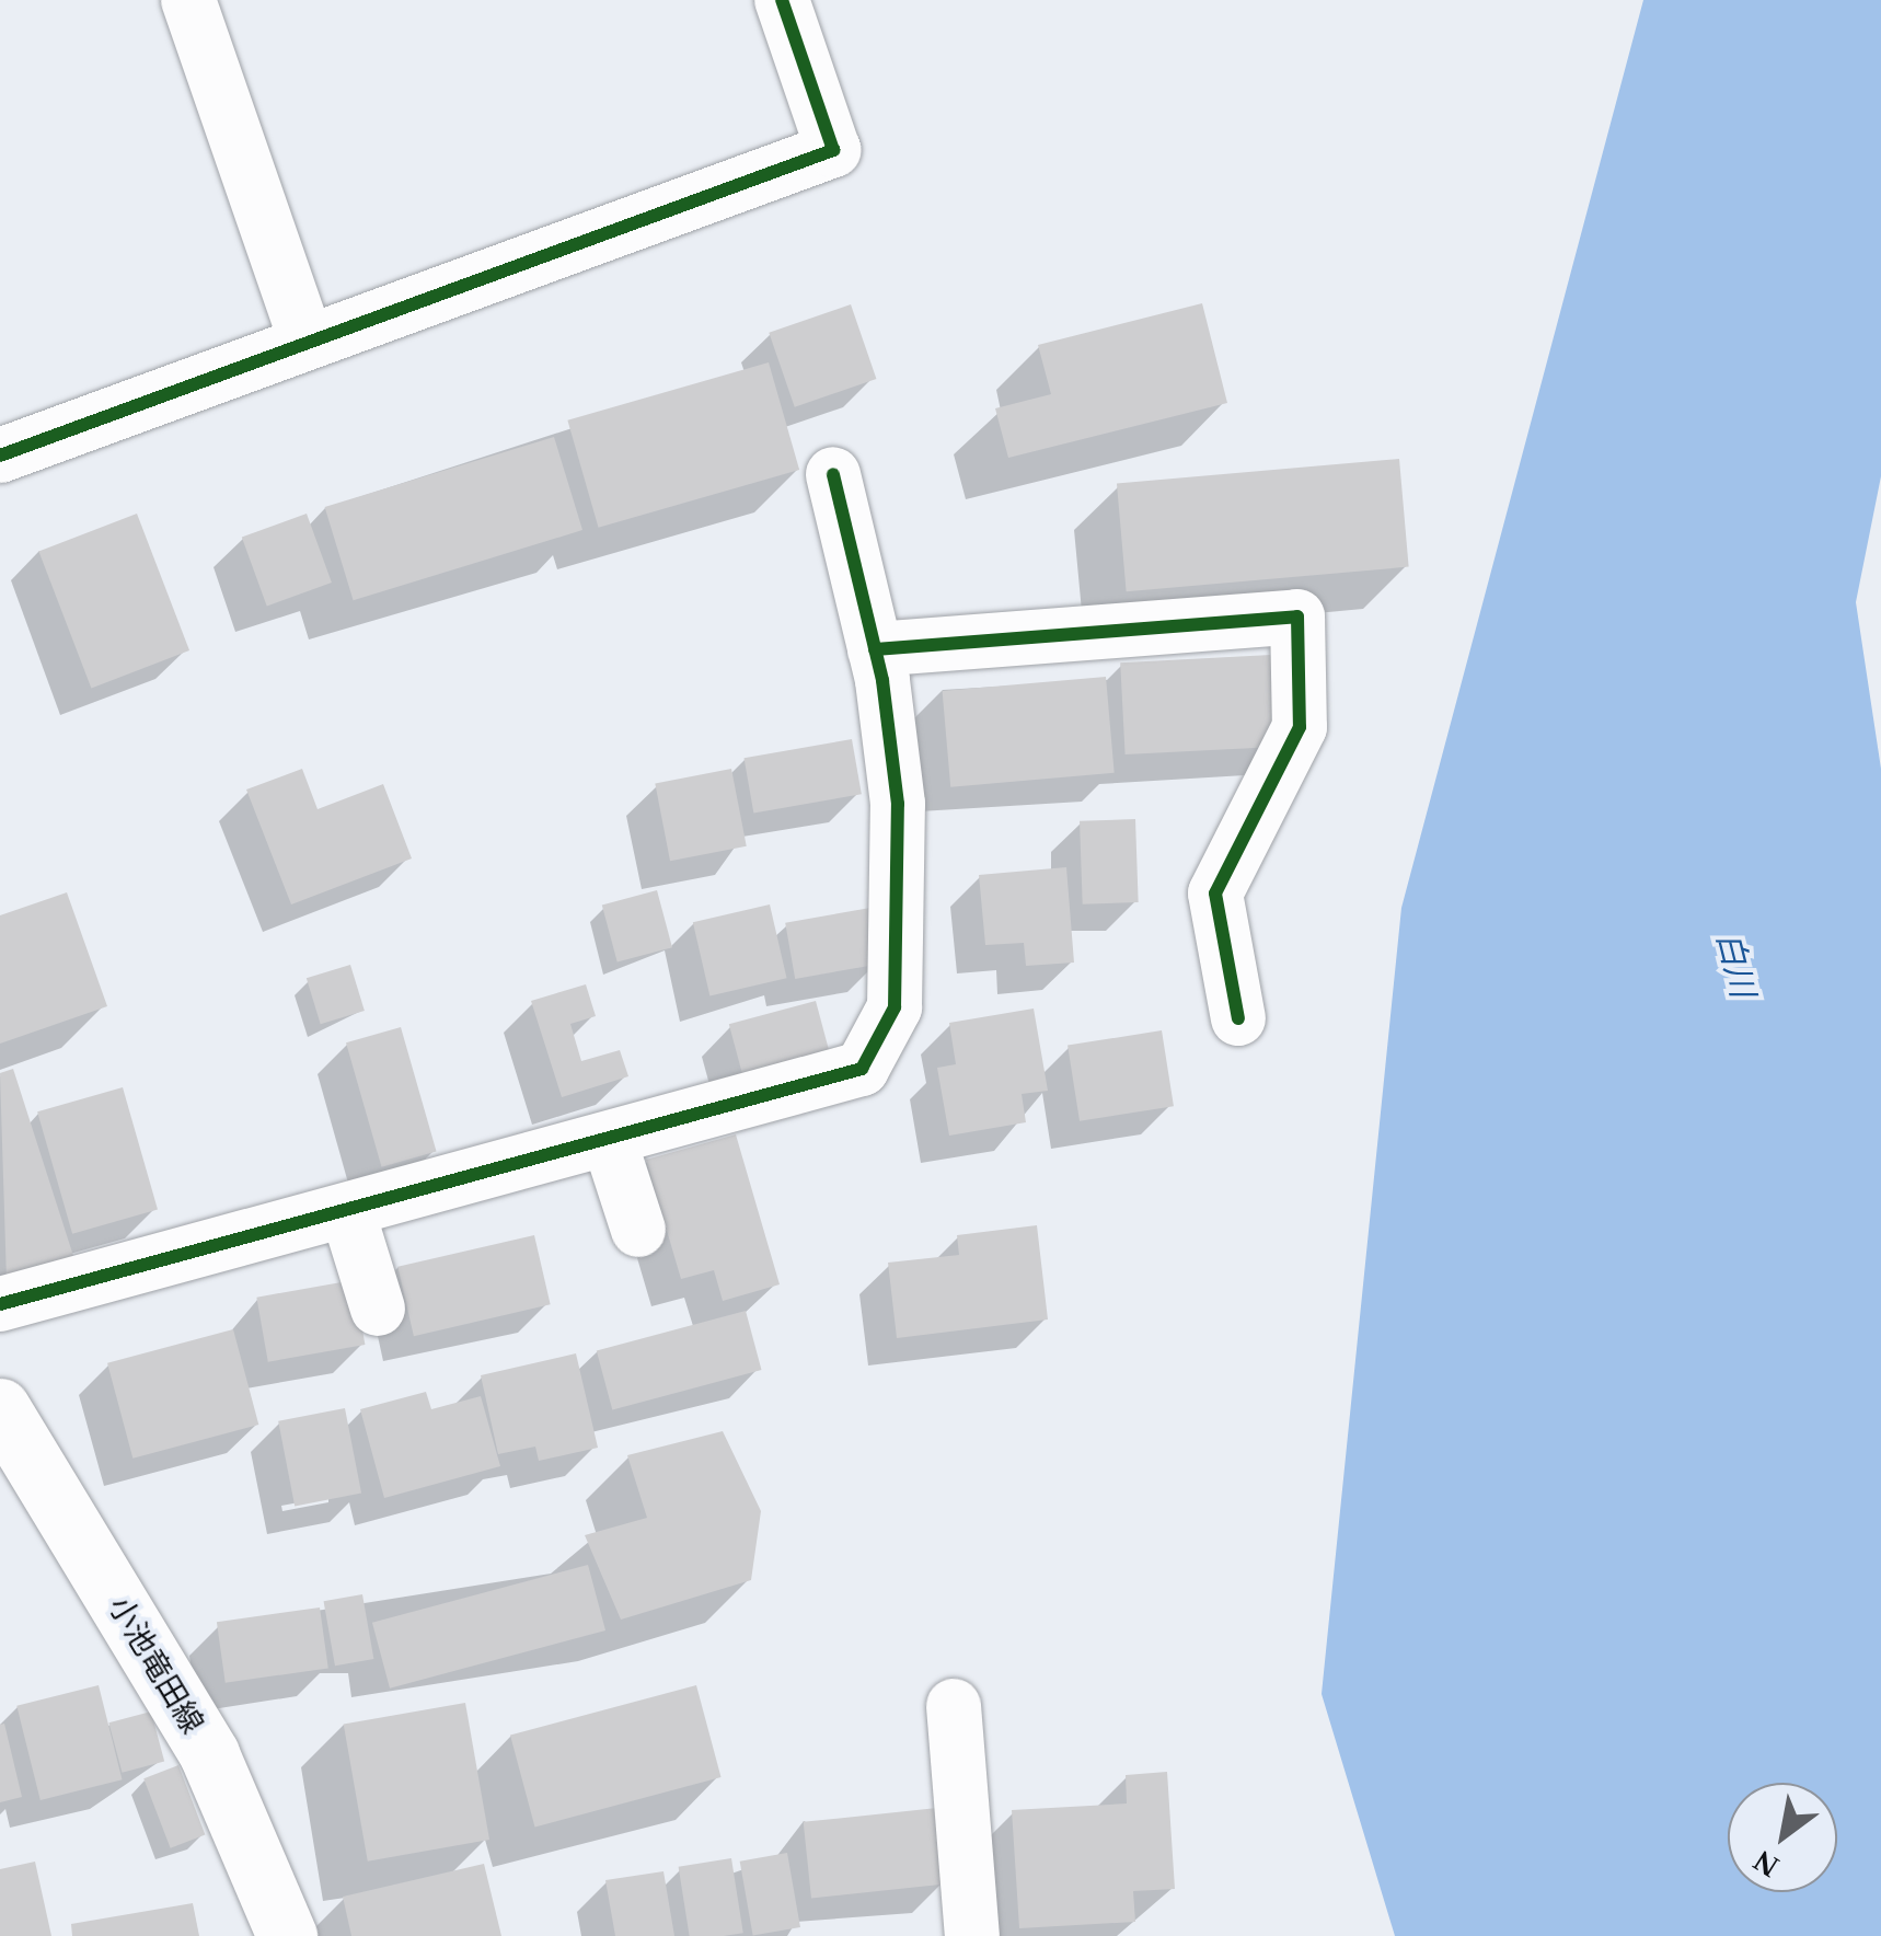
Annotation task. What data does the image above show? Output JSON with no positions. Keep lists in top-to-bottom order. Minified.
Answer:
{"streets":{"main road":["小池竜田線"]},"water":["白川"],"north":"bottom left"}
